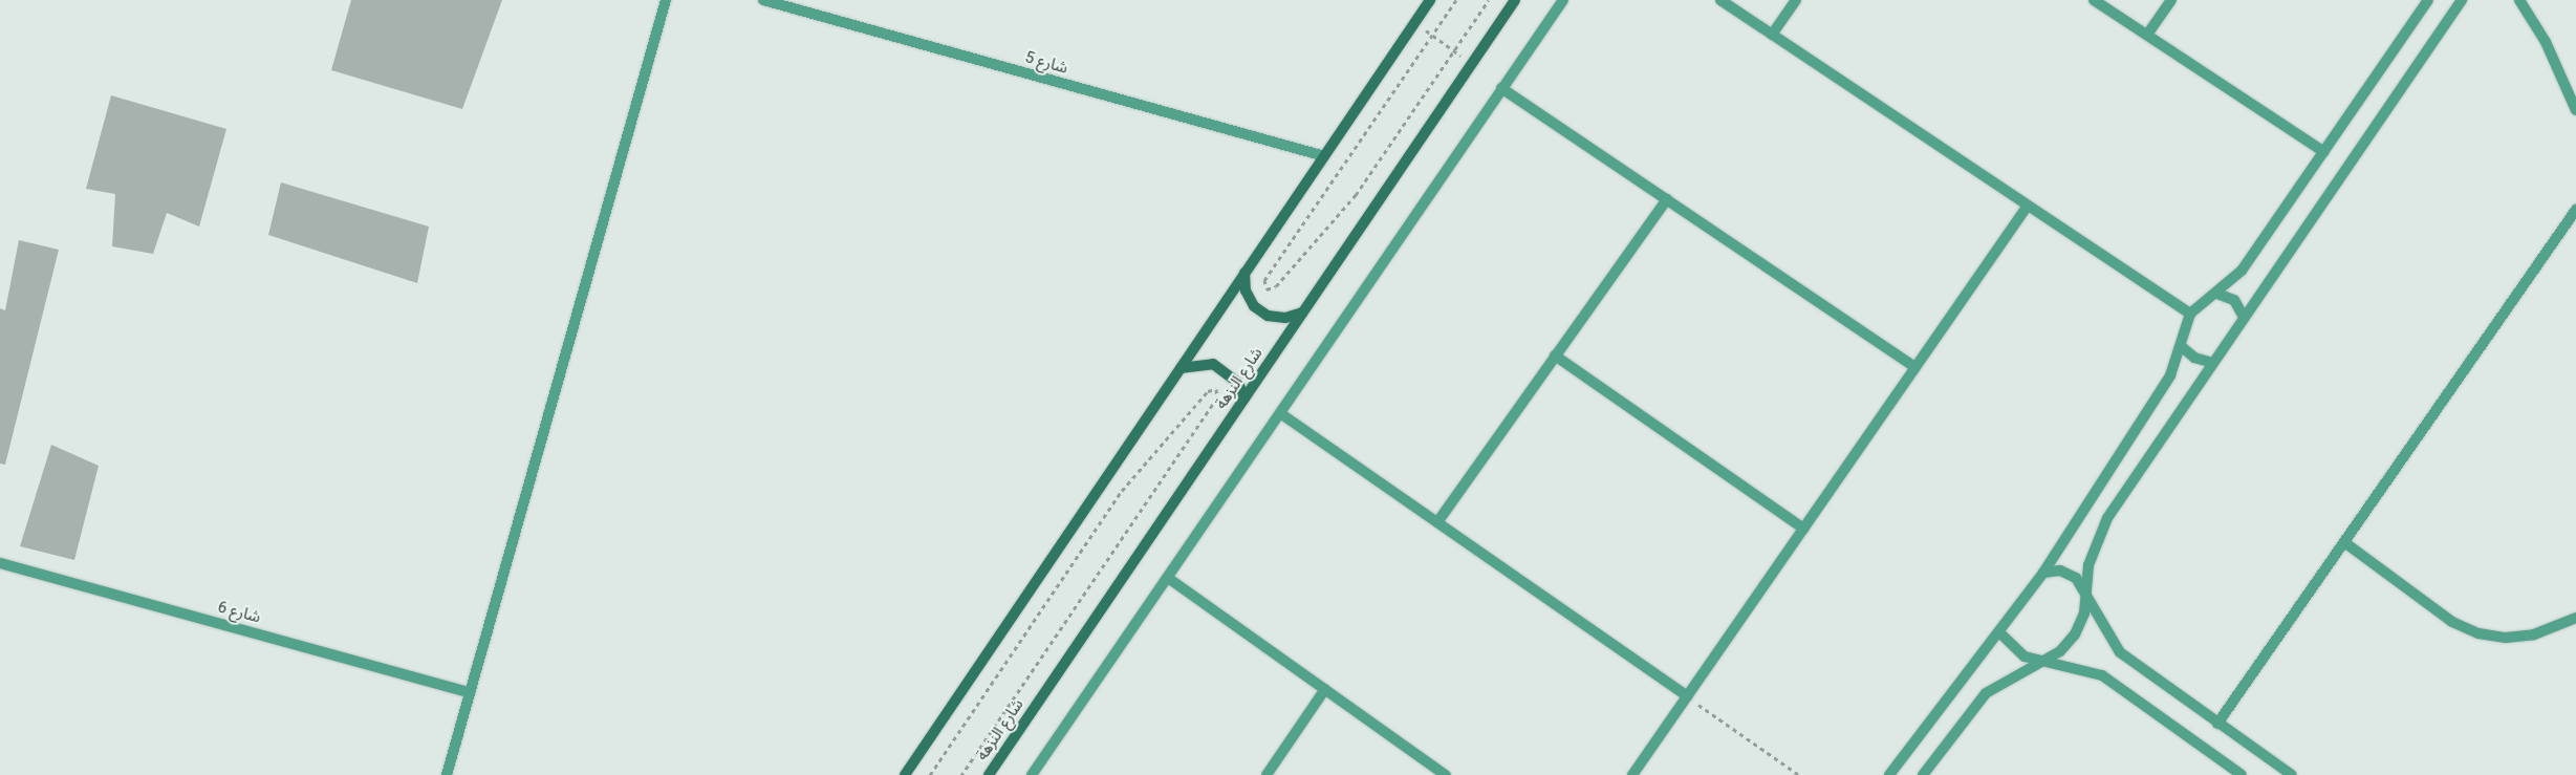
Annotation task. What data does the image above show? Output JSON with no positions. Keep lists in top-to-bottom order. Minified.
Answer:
{"streets":{"main road":["شارع النزهة"],"street":["شارع 5","شارع 6"]}}
